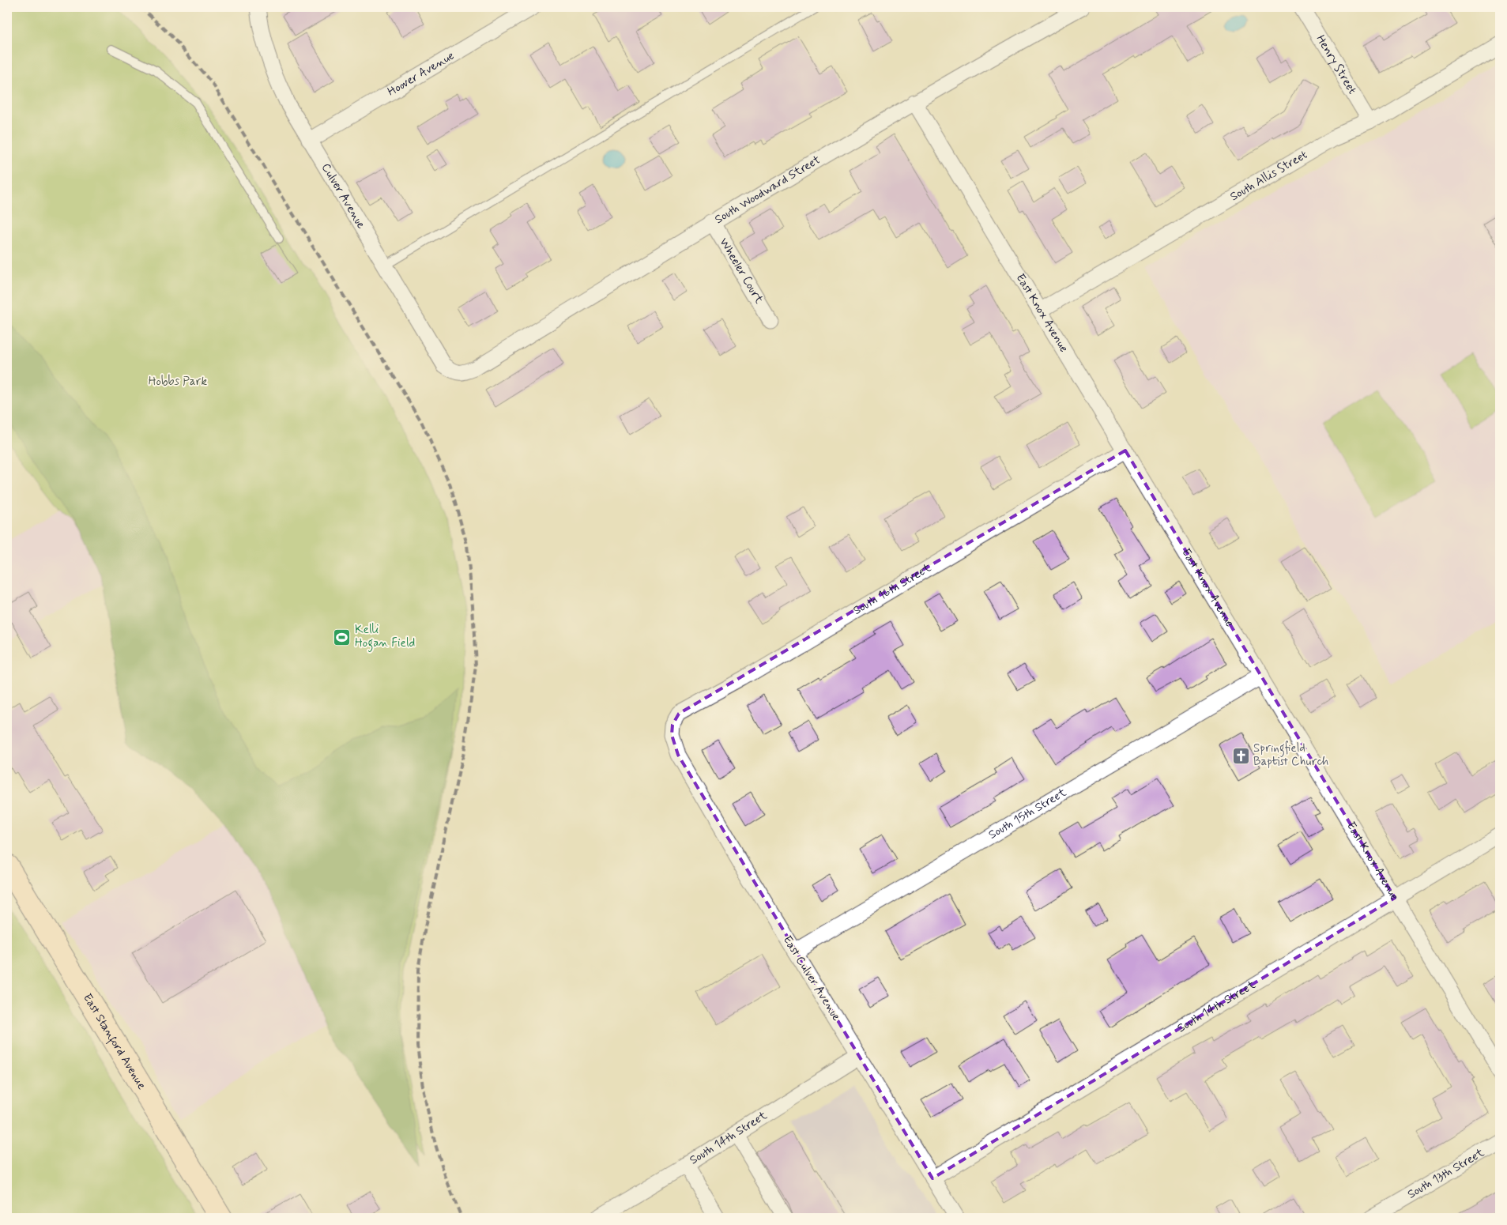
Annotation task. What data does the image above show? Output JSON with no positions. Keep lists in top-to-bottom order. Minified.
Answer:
{"streets":{"main road":["East Stanford Avenue"],"street":["Henry Street","Hoover Avenue","South Allis Street","South Woodward Street","Culver Avenue","Wheeler Court","East Knox Avenue","South 16th Street","South 15th Street","East Culver Avenue","South 14th Street","South 13th Street"]},"crossings":[["Henry Street","South Allis Street"],["Hoover Avenue","Culver Avenue"],["South Allis Street","East Knox Avenue"],["South Woodward Street","Culver Avenue"],["South Woodward Street","Wheeler Court"],["South Woodward Street","East Knox Avenue"],["East Knox Avenue","South 16th Street"],["East Knox Avenue","South 15th Street"],["East Knox Avenue","South 14th Street"],["South 16th Street","East Culver Avenue"],["South 15th Street","East Culver Avenue"],["East Culver Avenue","South 14th Street"]],"parks":["Hobbs Park"],"places":{"sports":["Kelli Hogan Field"],"church":["Springfield Baptist Church"]}}
